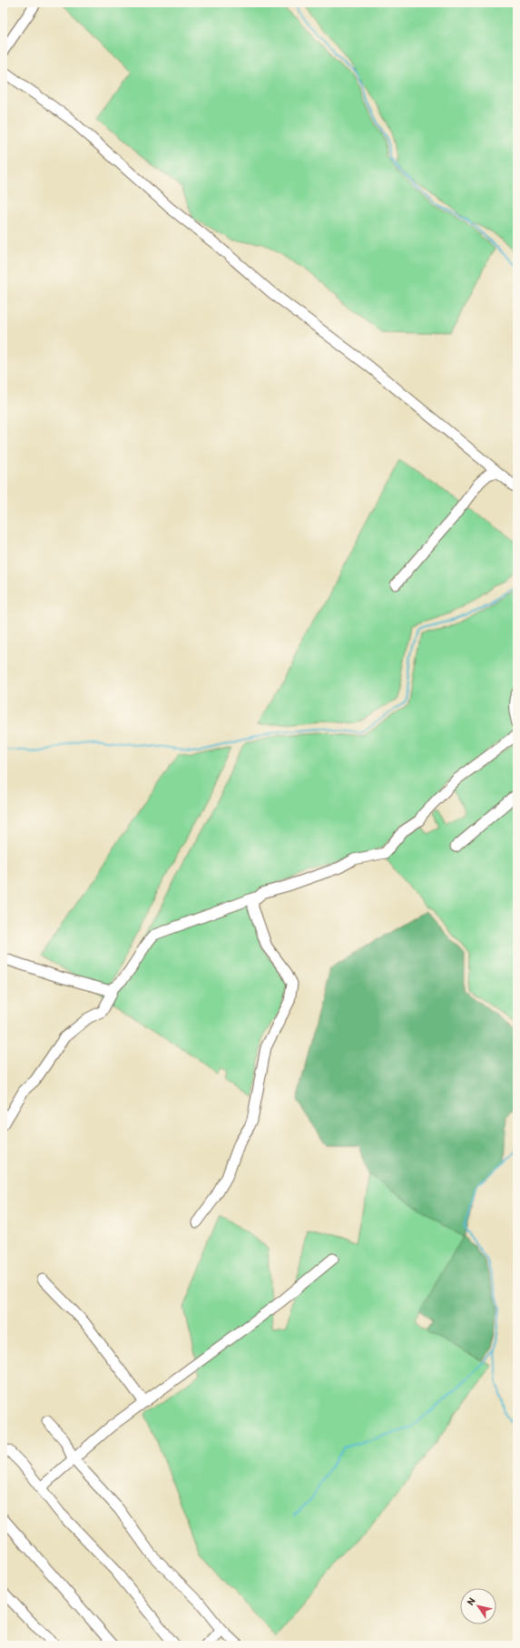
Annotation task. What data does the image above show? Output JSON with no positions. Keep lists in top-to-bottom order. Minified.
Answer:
{"north":"top left"}
